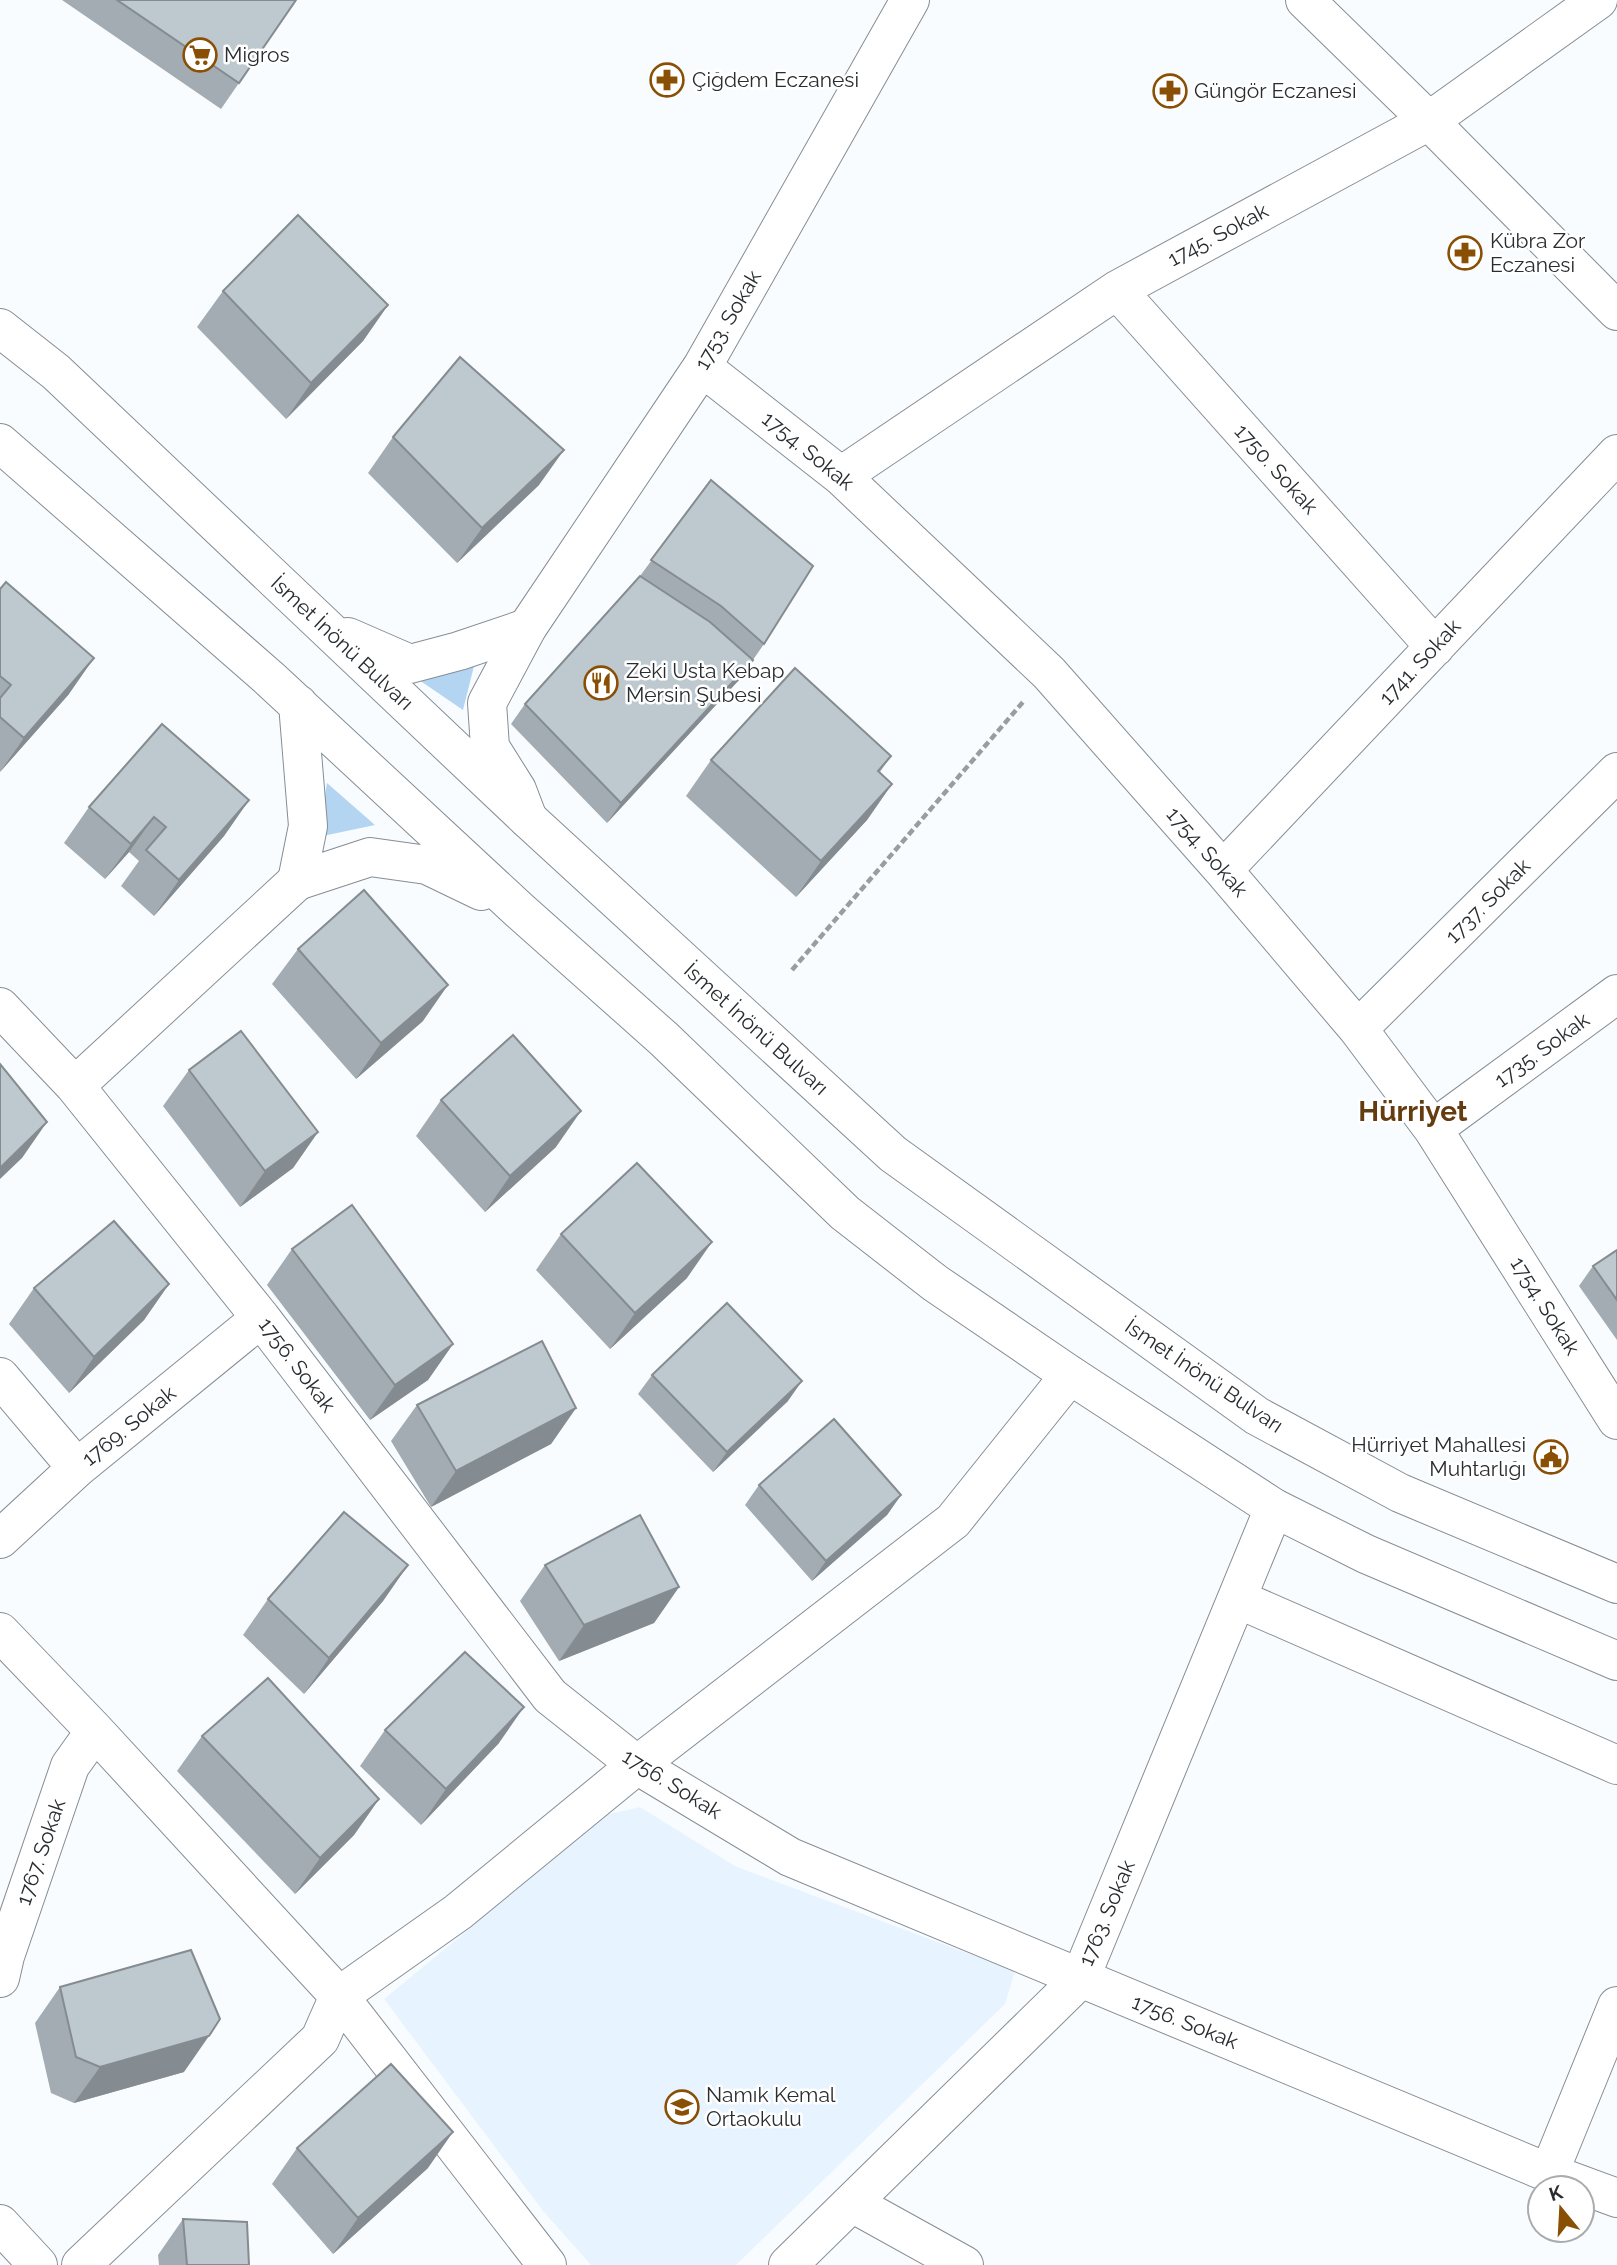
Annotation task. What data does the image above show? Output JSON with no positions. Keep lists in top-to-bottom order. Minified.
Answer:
{"streets":{"street":["1745. Sokak","1753. Sokak","1754. Sokak","1750. Sokak","İsmet İnönü Bulvarı","1741. Sokak","1737. Sokak","1735. Sokak","1756. Sokak","1769. Sokak","1767. Sokak","1763. Sokak"]},"crossings":[["1745. Sokak","1754. Sokak"],["1745. Sokak","1750. Sokak"],["1753. Sokak","1754. Sokak"],["1753. Sokak","İsmet İnönü Bulvarı"],["1754. Sokak","1741. Sokak"],["1754. Sokak","1737. Sokak"],["1754. Sokak","1735. Sokak"],["1750. Sokak","1741. Sokak"],["1756. Sokak","1769. Sokak"],["1756. Sokak","1763. Sokak"]],"districts":["Hürriyet"],"places":{"supermarket":["Migros"],"pharmacy":["Çiğdem Eczanesi","Güngör Eczanesi","Kübra Zor Eczanesi"],"restaurant":["Zeki Usta Kebap Mersin Şubesi"],"public building":["Hürriyet Mahallesi Muhtarlığı"],"school or university":["Namık Kemal Ortaokulu"]},"north":"top"}
